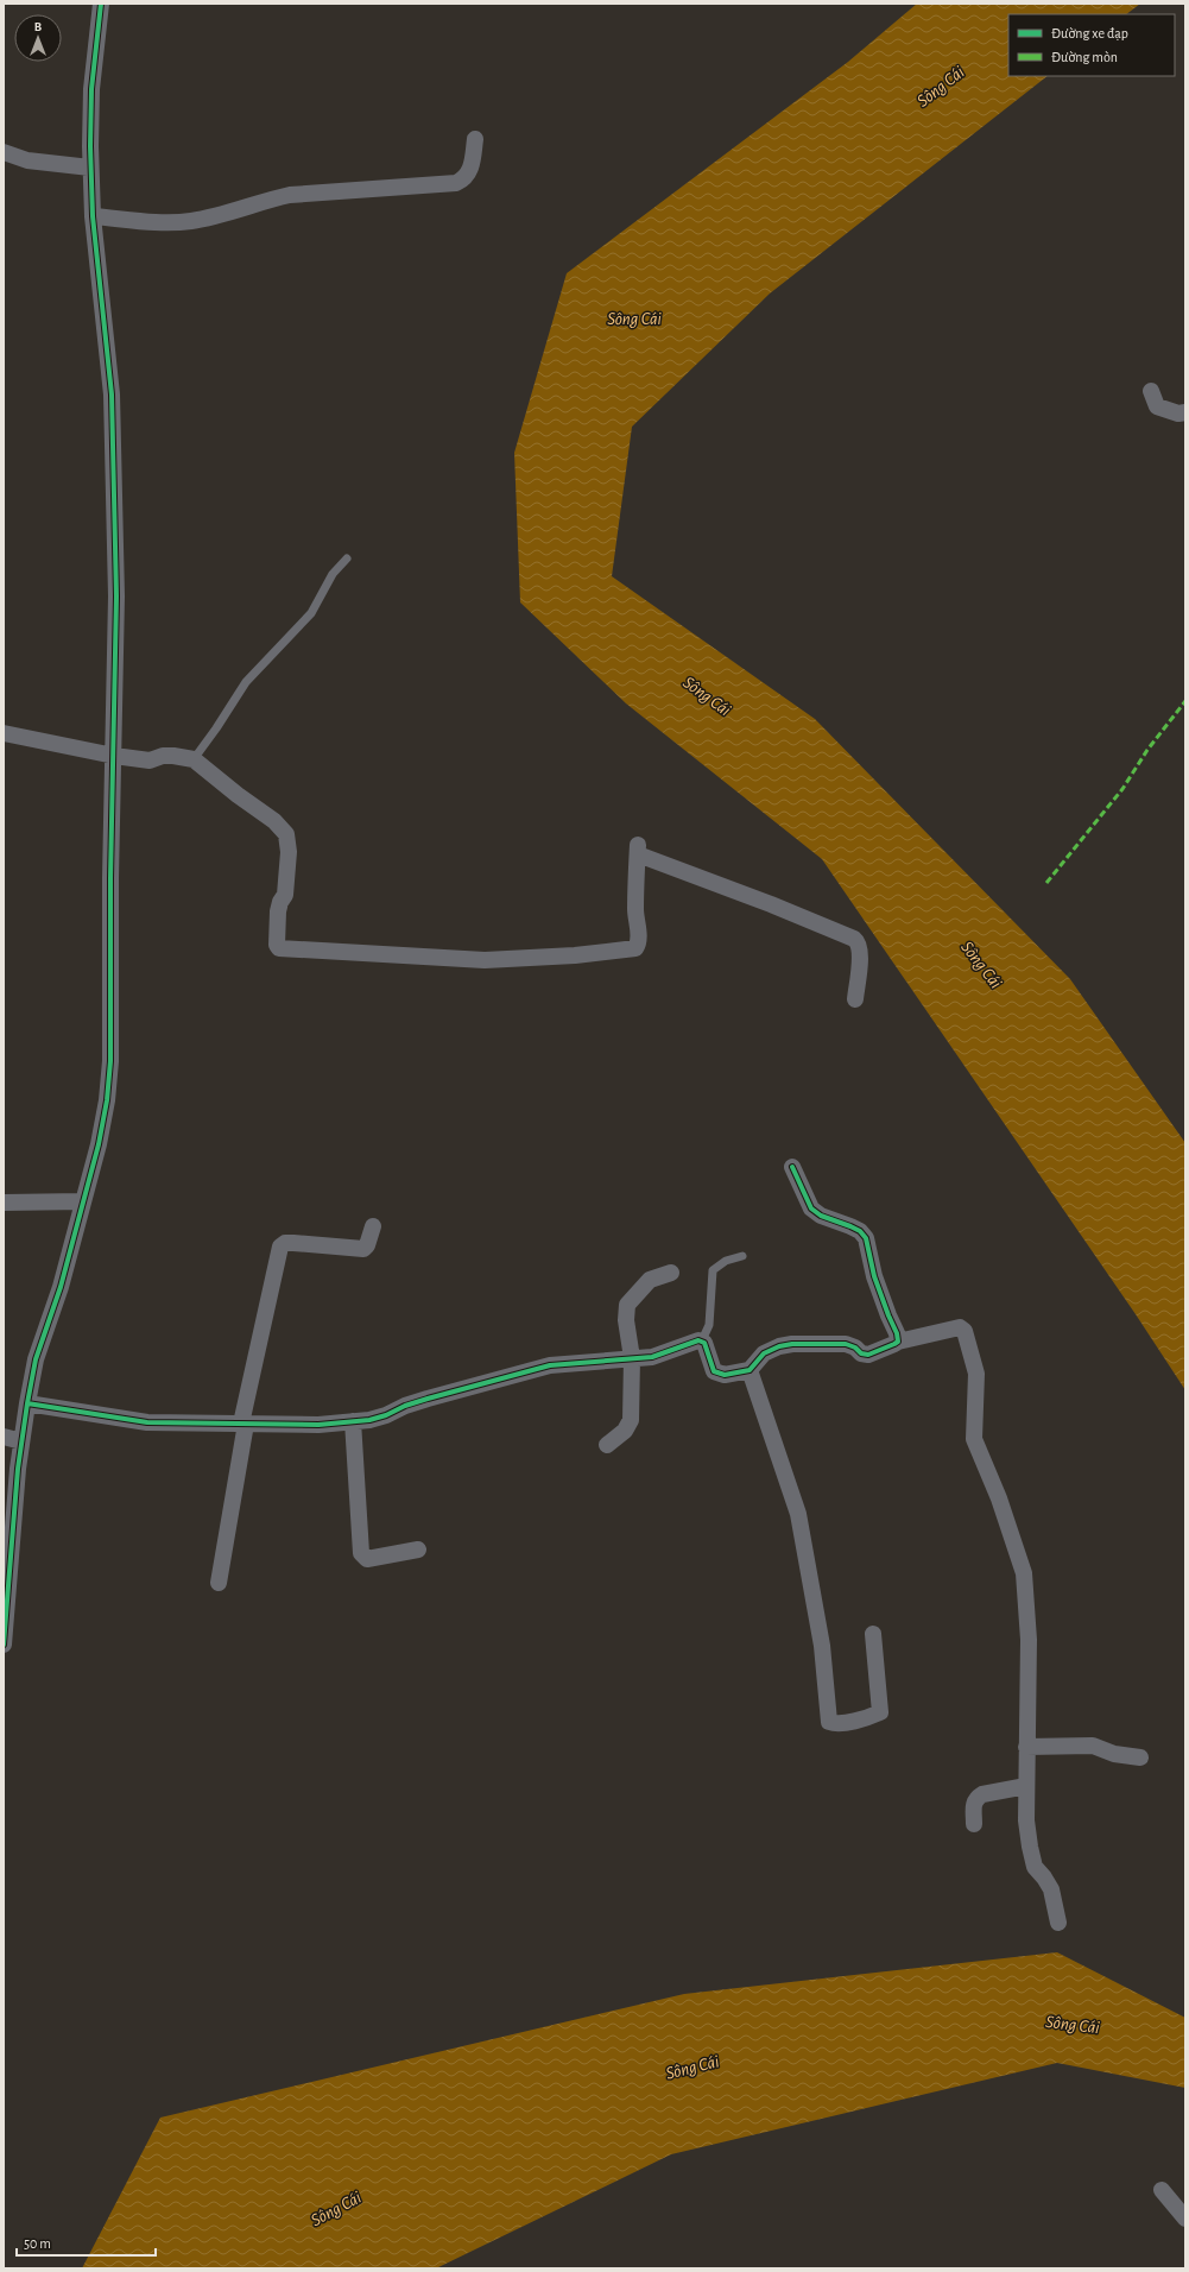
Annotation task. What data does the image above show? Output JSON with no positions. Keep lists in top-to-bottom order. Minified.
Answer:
{"water":["Sông Cái"],"legend":["Đường xe đạp","Đường mòn"],"scale_bar":"50 m","north":"top"}
